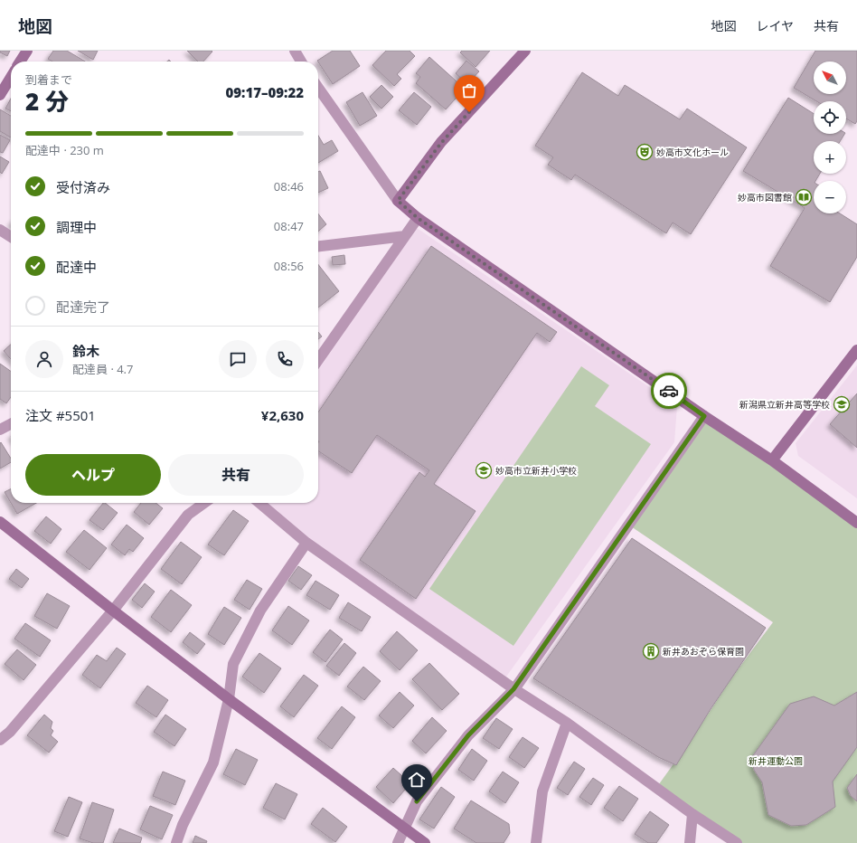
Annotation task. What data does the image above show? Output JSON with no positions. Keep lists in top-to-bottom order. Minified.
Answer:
{"parks":["新井運動公園"],"places":{"theatre":["妙高市文化ホール"],"library":["妙高市図書館"],"school or university":["新潟県立新井高等学校","妙高市立新井小学校"],"building":["新井あおぞら保育園"]},"north":"top left","page":{"header":"地図","nav":["地図","レイヤ","共有"],"map_buttons":["+","−"],"heading":["2 分","到着まで","09:17–09:22"],"panel":["鈴木","配達員 · 4.7","注文 #5501","¥2,630"],"bar":"配達中 · 230 m","list":[["受付済み","08:46"],["調理中","08:47"],["配達中","08:56"],"配達完了"],"buttons":["ヘルプ","共有"]}}
